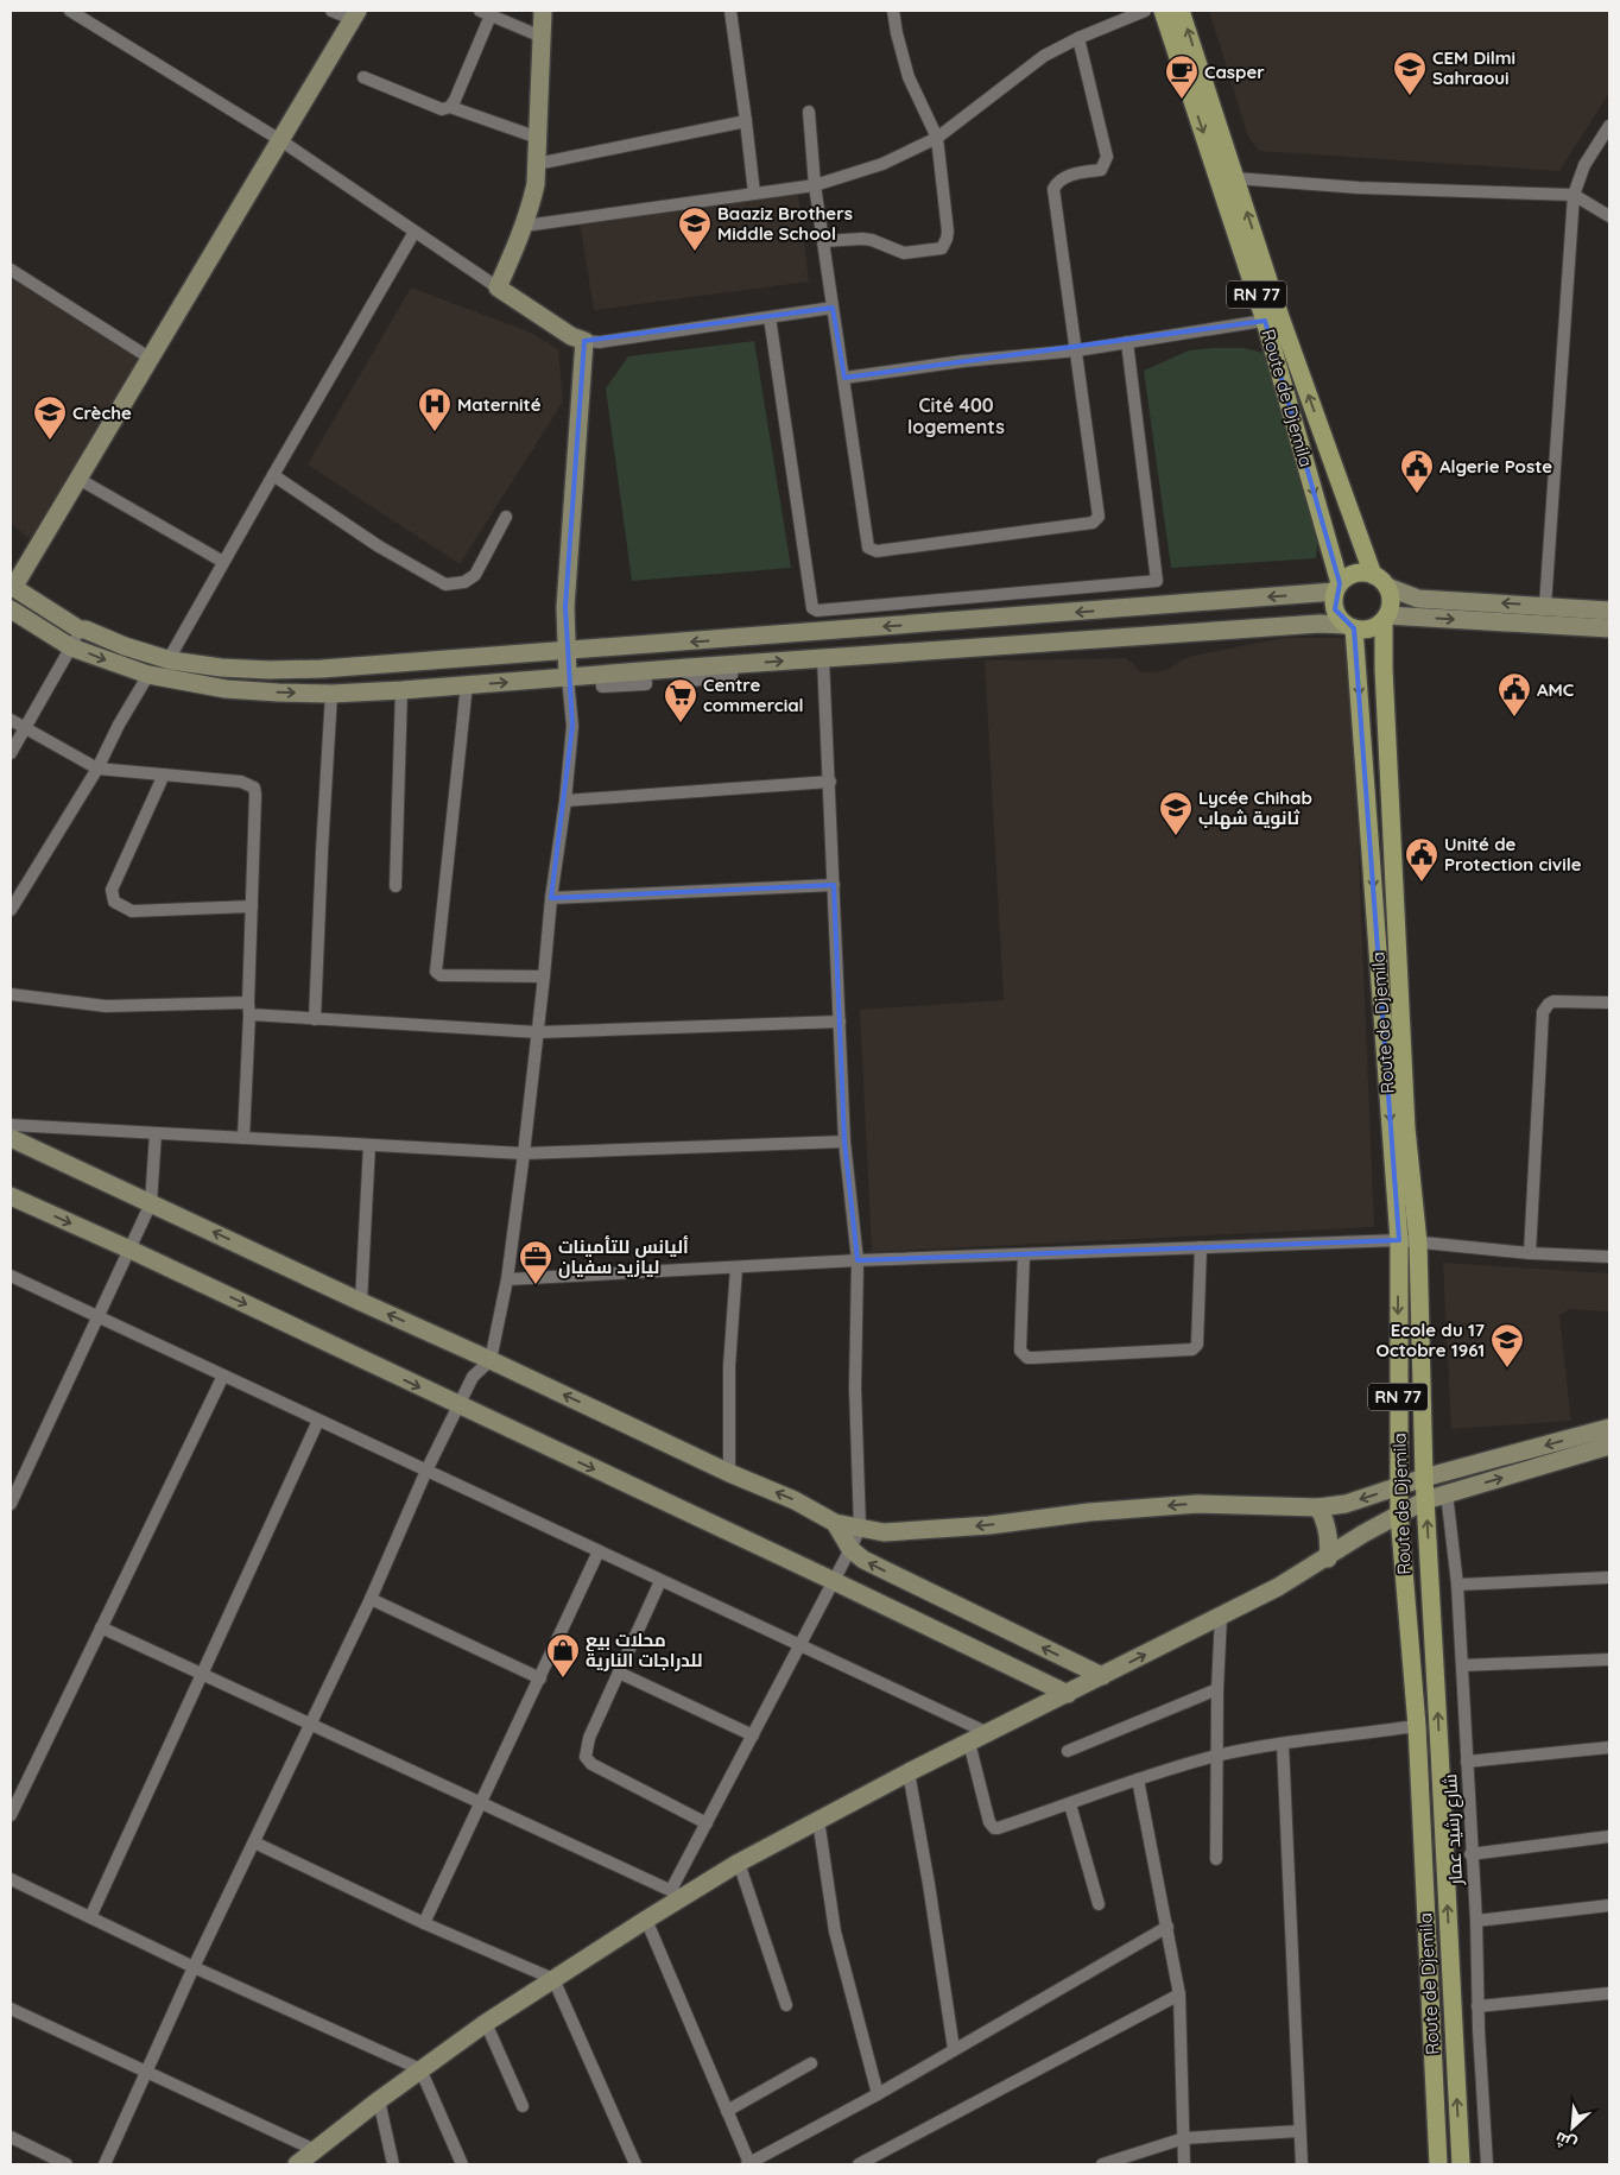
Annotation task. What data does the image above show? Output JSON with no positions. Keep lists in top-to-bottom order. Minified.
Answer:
{"streets":{"main road":["RN 77","Route de Djemila"],"street":["شارع رشيد عمار"]},"districts":["Cité 400 logements"],"places":{"school or university":["CEM Dilmi Sahraoui","Baaziz Brothers Middle School","Crèche","Lycée Chihab ثانوية شهاب","Ecole du 17 Octobre 1961"],"cafe":["Casper"],"hospital":["Maternité"],"public building":["Algerie Poste","AMC","Unité de Protection civile"],"supermarket":["Centre commercial"],"office":["أليانس للتأمينات ليازيد سفيان"],"shop":["محلات بيع للدراجات النارية"]},"north":"bottom left"}
